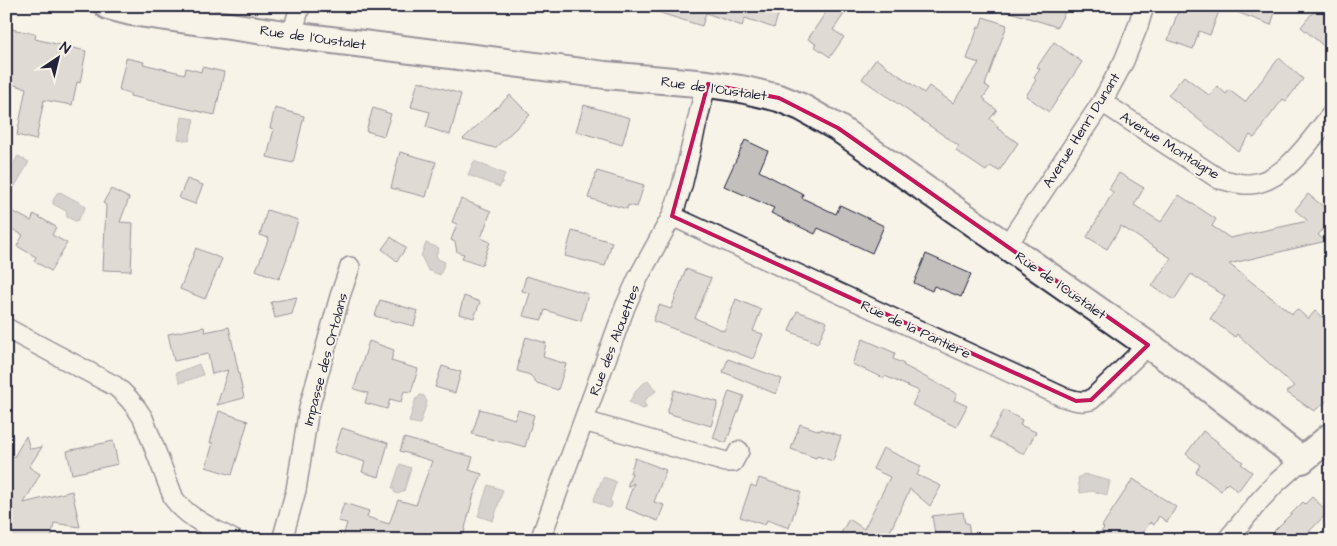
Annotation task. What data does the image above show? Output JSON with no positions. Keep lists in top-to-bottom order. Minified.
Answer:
{"streets":{"street":["Rue de l'Oustalet","Avenue Henri Dunant","Avenue Montaigne","Rue de la Pantière","Rue des Alouettes","Impasse des Ortolans"]},"crossings":[["Rue de l'Oustalet","Avenue Henri Dunant"],["Rue de l'Oustalet","Rue de la Pantière"],["Rue de l'Oustalet","Rue des Alouettes"],["Avenue Henri Dunant","Avenue Montaigne"],["Rue de la Pantière","Rue des Alouettes"]],"north":"top right"}
